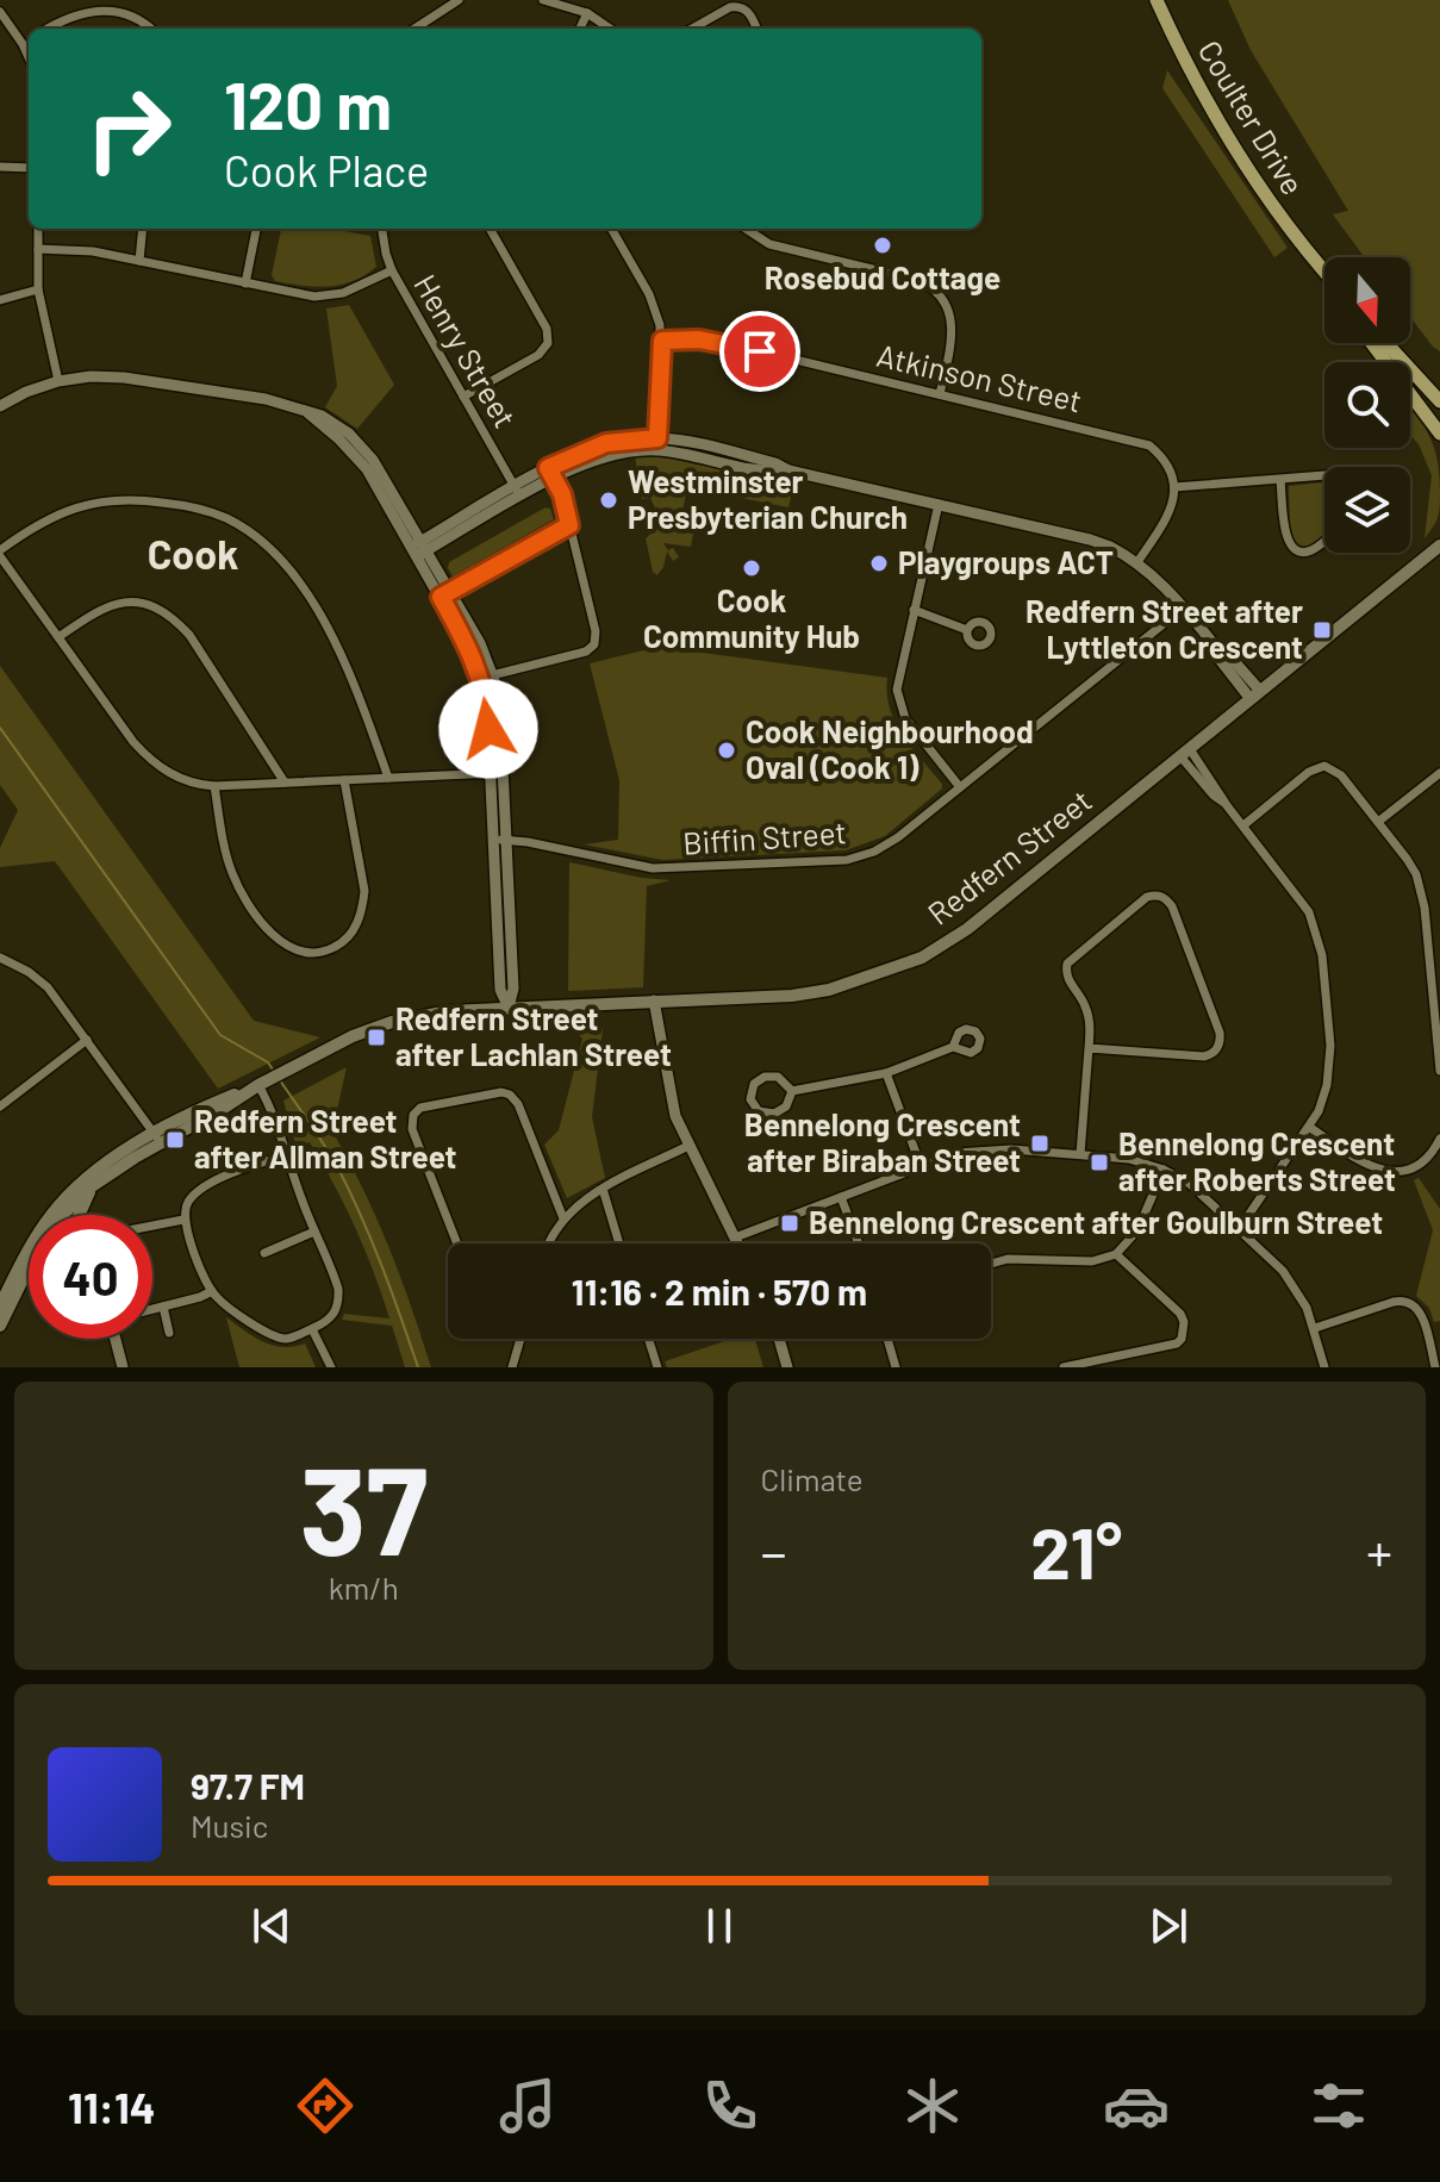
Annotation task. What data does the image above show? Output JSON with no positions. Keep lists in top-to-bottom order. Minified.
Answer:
{"streets":{"main road":["Coulter Drive","Redfern Street"],"street":["Henry Street","Atkinson Street","Biffin Street"]},"districts":["Cook"],"places":{"other":["Rosebud Cottage","Westminster Presbyterian Church","Playgroups ACT","Cook Community Hub","Cook Neighbourhood Oval (Cook 1)"],"transit":["Redfern Street after Lyttleton Crescent","Redfern Street after Lachlan Street","Redfern Street after Allman Street","Bennelong Crescent after Biraban Street","Bennelong Crescent after Roberts Street","Bennelong Crescent after Goulburn Street"]},"north":"bottom","page":{"turn":["120 m","Cook Place"],"limit":"40","trip":"11:16 · 2 min · 570 m","tile":[["37","km/h"],"Climate"],"heat":["−","21°","+"],"song":["97.7 FM","Music"],"tabs":"11:14"}}
